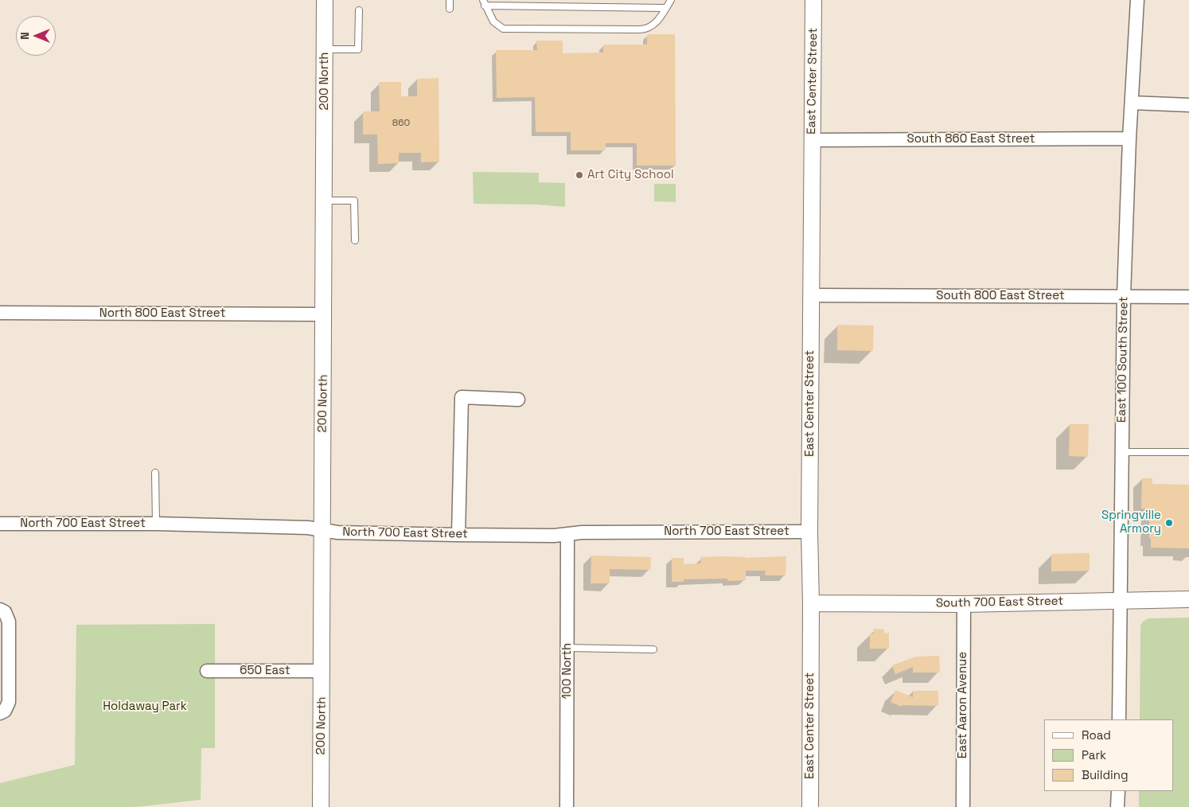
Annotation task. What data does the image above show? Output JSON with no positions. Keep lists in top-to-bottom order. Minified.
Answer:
{"streets":{"street":["200 North","East Center Street","South 860 East Street","South 800 East Street","North 800 East Street","East 100 South Street","North 700 East Street","South 700 East Street","650 East","100 North","East Aaron Avenue"]},"crossings":[["200 North","North 800 East Street"],["200 North","North 700 East Street"],["200 North","650 East"],["East Center Street","South 860 East Street"],["East Center Street","South 800 East Street"],["East Center Street","North 700 East Street"],["East Center Street","South 700 East Street"],["South 860 East Street","East 100 South Street"],["South 800 East Street","East 100 South Street"],["East 100 South Street","South 700 East Street"],["North 700 East Street","100 North"],["South 700 East Street","East Aaron Avenue"]],"parks":["Holdaway Park"],"places":["Art City School","Springville Armory"],"house_numbers":["860"],"legend":["Road","Park","Building"],"north":"left"}
